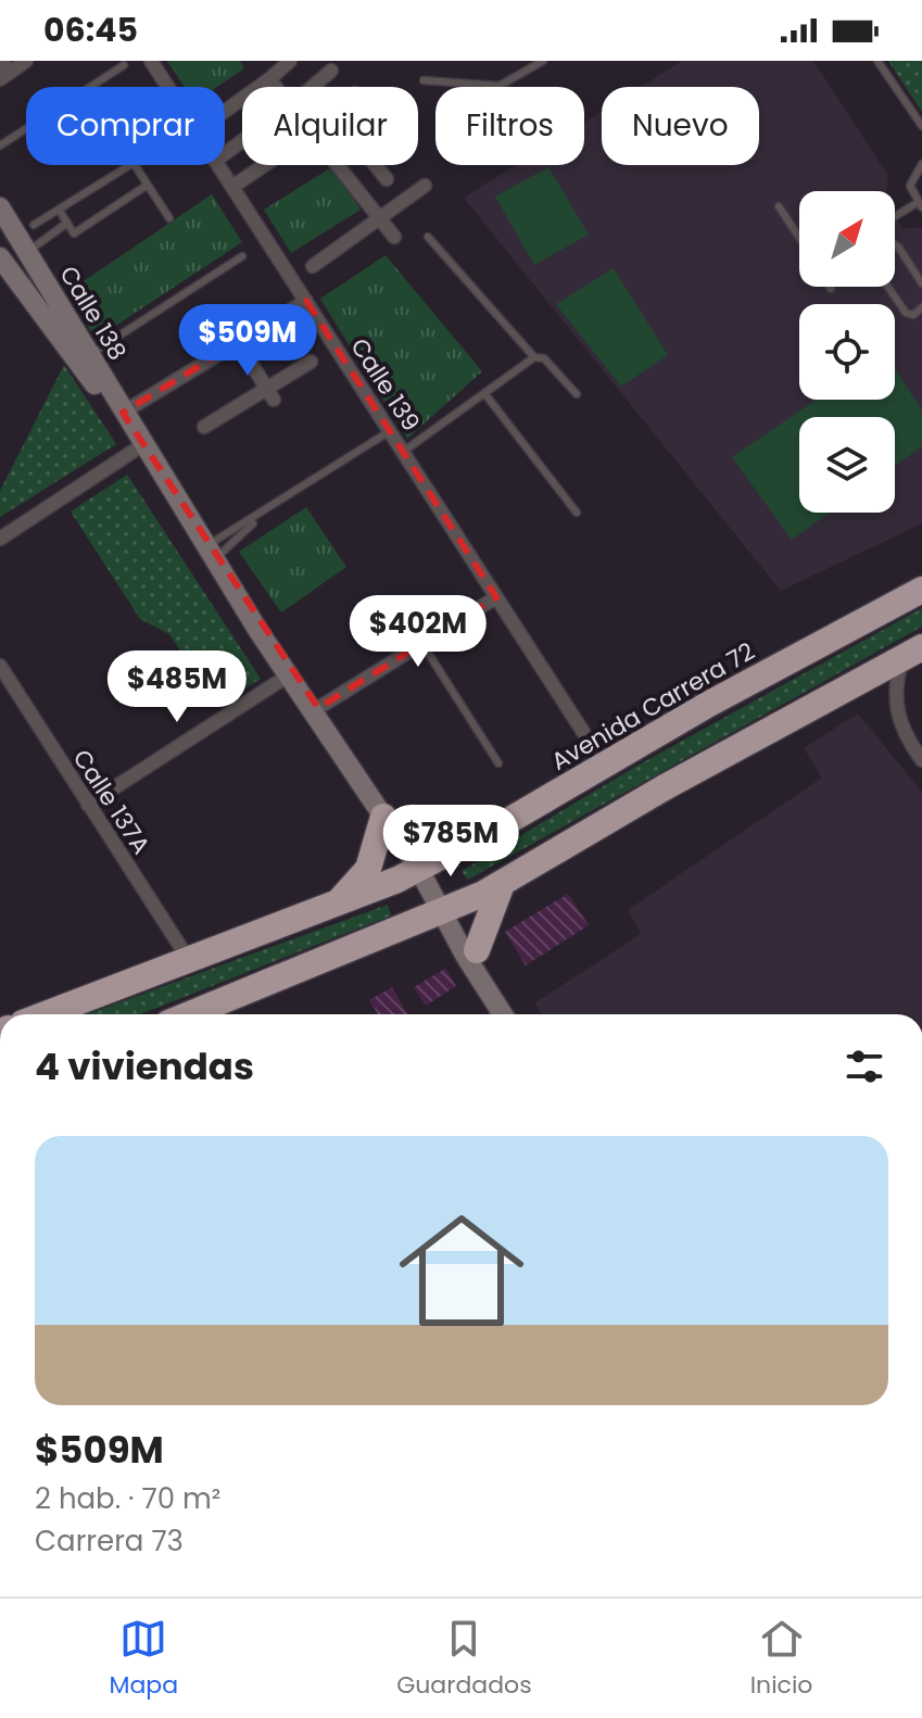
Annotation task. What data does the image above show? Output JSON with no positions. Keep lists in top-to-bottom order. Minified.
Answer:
{"streets":{"highway":["Avenida Carrera 72"],"main road":["Calle 138"],"street":["Calle 139","Calle 137A"]},"crossings":[["Calle 138","Avenida Carrera 72"],["Avenida Carrera 72","Calle 137A"]],"north":"top right","page":{"status":"06:45","chip":["Comprar","Alquilar","Filtros","Nuevo"],"price":["$509M","$402M","$485M","$785M"],"heading":"4 viviendas","list":[{"name":"$509M","note":"2 hab. · 70 m² · Carrera 73"}],"tabs":["Mapa","Guardados","Inicio"]}}
